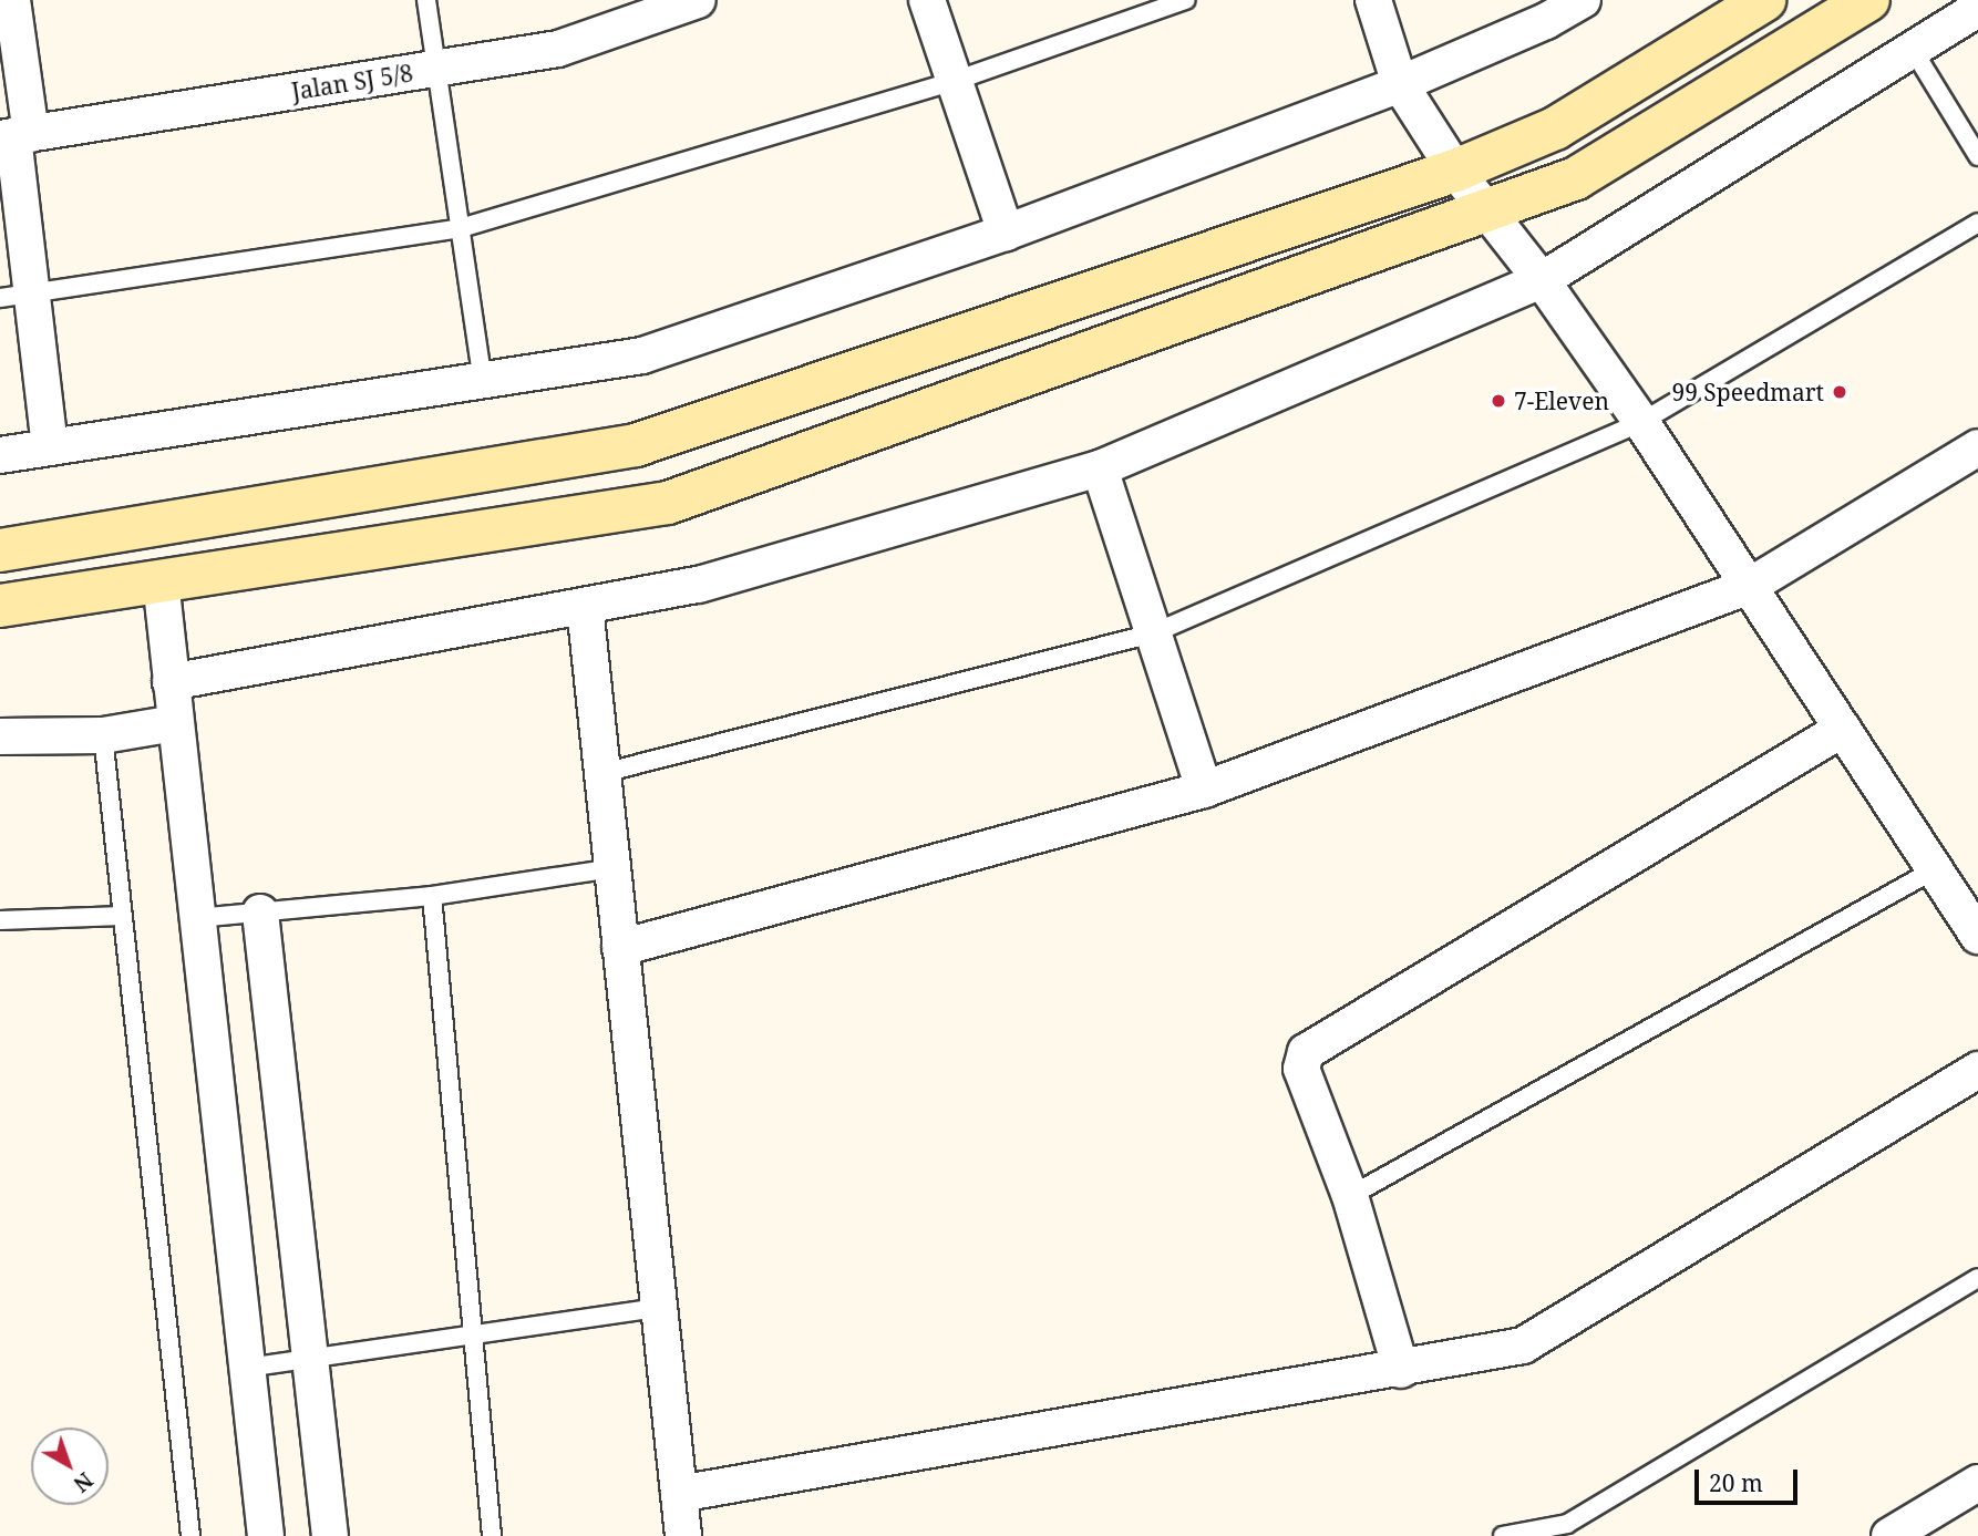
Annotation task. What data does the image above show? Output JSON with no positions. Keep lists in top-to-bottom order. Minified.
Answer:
{"streets":{"street":["Jalan SJ 5/8"]},"places":["99 Speedmart","7-Eleven"],"scale_bar":"20 m","north":"bottom right"}
